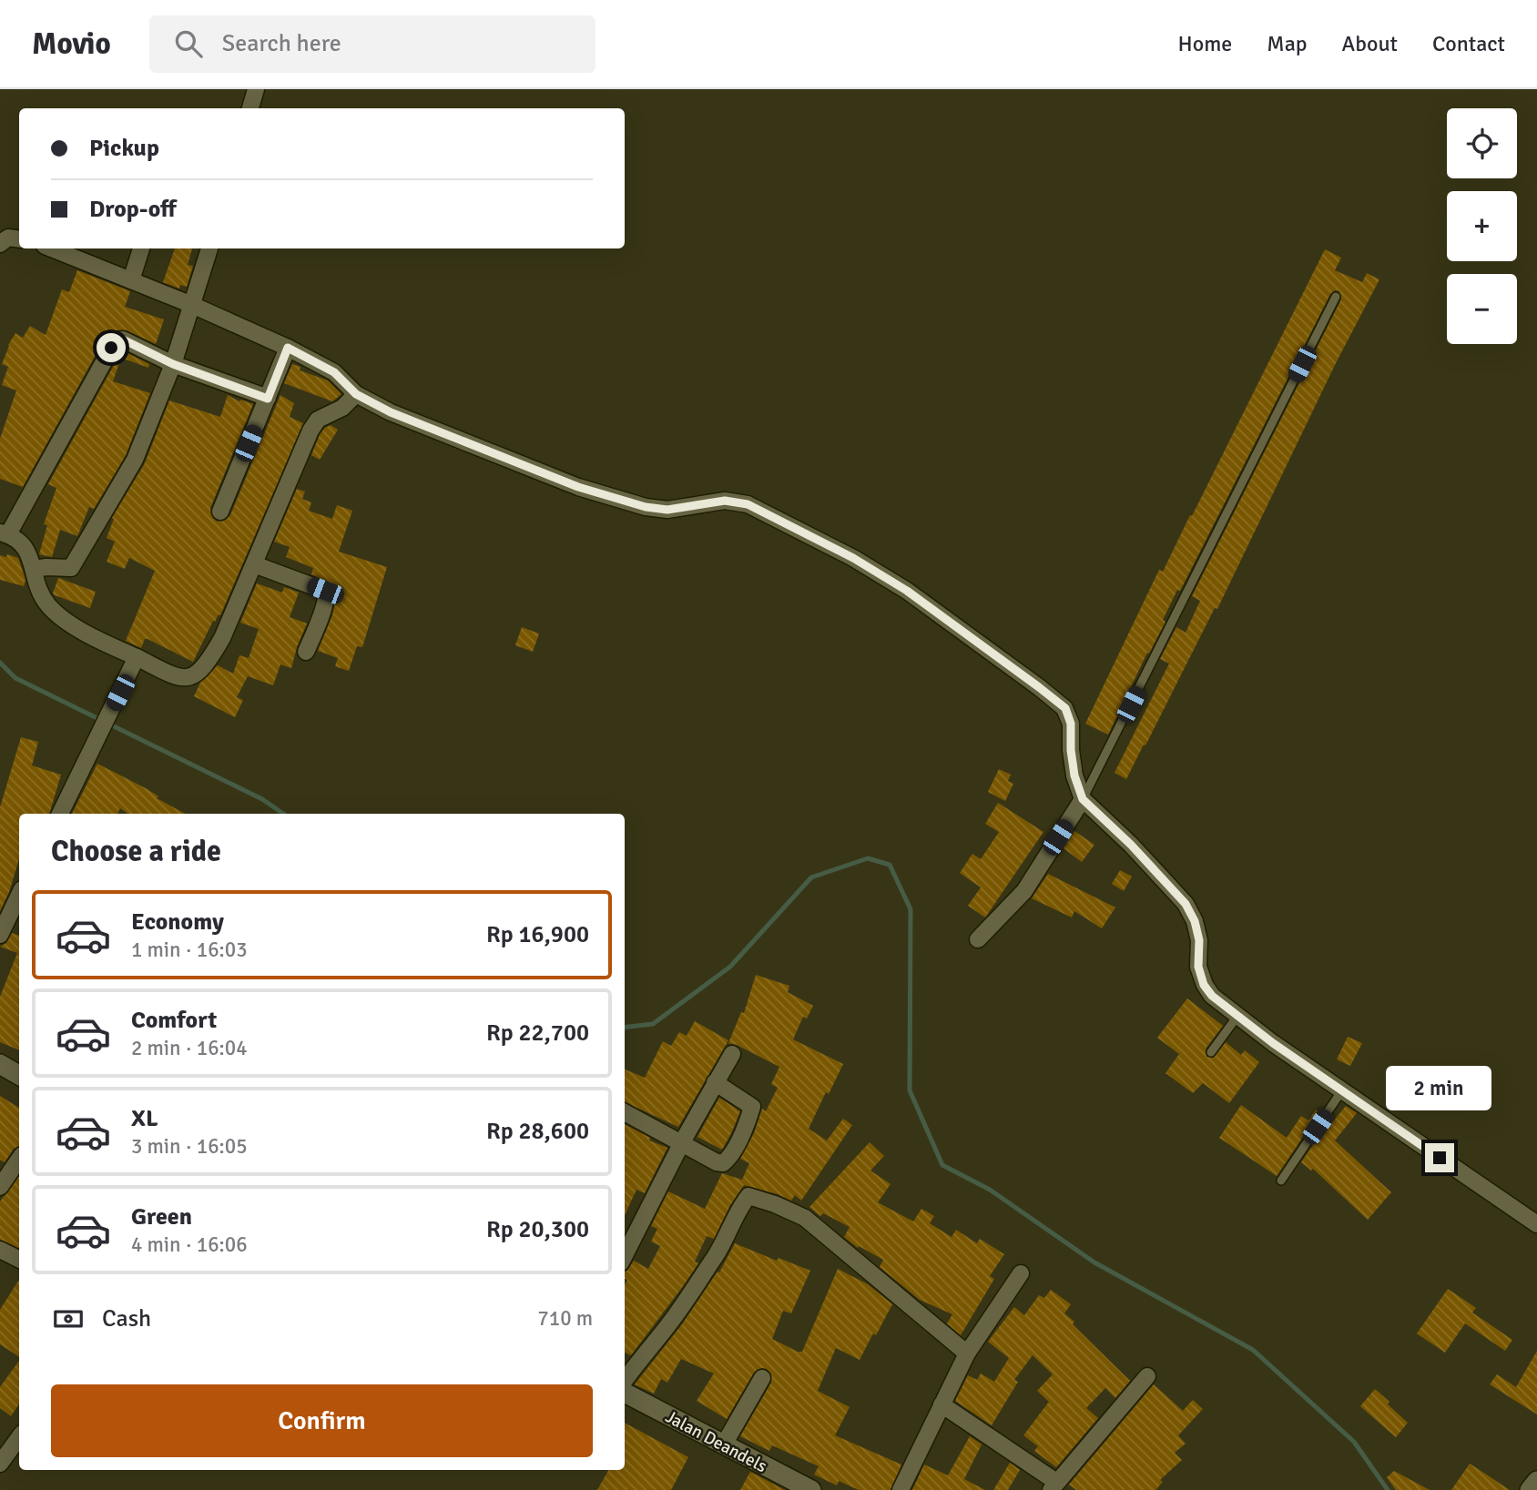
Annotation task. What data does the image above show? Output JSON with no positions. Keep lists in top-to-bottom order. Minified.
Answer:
{"streets":{"street":["Jalan Deandels"]},"page":{"header":"Movio","search":"Search here","nav":["Home","Map","About","Contact"],"map_buttons":["+","−"],"banner":["Pickup","Drop-off"],"heading":"Choose a ride","list":[{"name":"Economy","note":"1 min · 16:03","value":"Rp 16,900"},{"name":"Comfort","note":"2 min · 16:04","value":"Rp 22,700"},{"name":"XL","note":"3 min · 16:05","value":"Rp 28,600"},{"name":"Green","note":"4 min · 16:06","value":"Rp 20,300"}],"bubble":"2 min","pay":["Cash","710 m"],"buttons":"Confirm"}}
